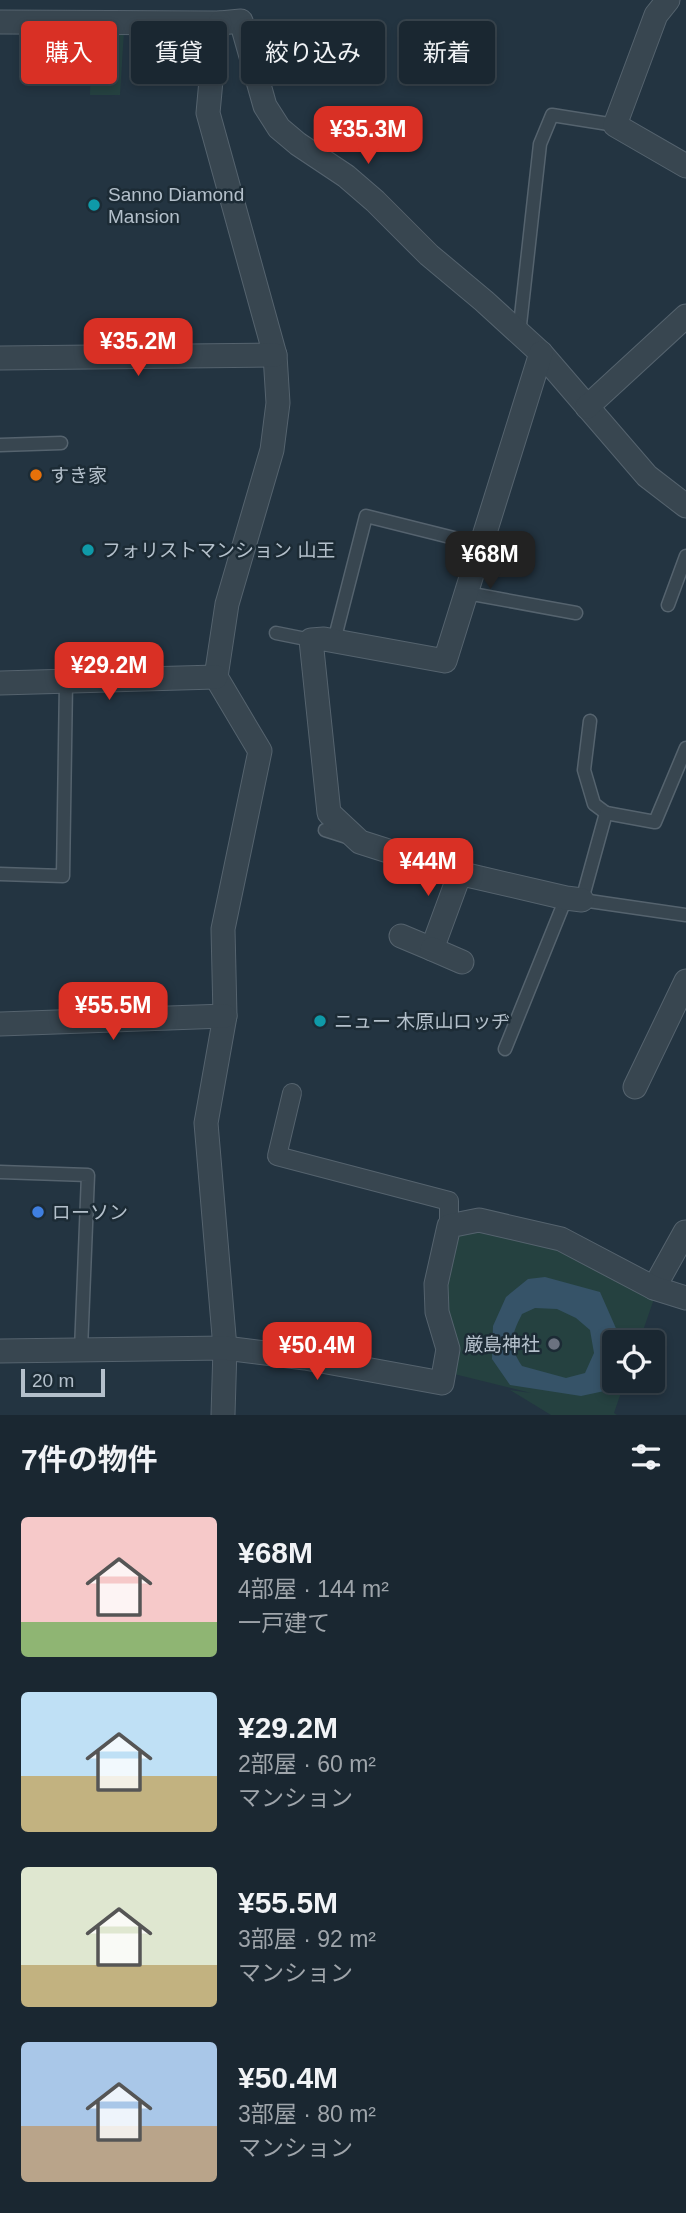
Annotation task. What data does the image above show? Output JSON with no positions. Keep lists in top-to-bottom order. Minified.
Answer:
{"places":["Sanno Diamond Mansion","すき家","フォリストマンション 山王","ニュー 木原山ロッヂ","ローソン","厳島神社"],"scale_bar":"20 m","page":{"chip":["購入","賃貸","絞り込み","新着"],"price":["¥35.3M","¥35.2M","¥68M","¥29.2M","¥44M","¥55.5M","¥50.4M"],"scale":"20 m","heading":"7件の物件","list":[{"name":"¥68M","note":"4部屋 · 144 m² · 一戸建て"},{"name":"¥29.2M","note":"2部屋 · 60 m² · マンション"},{"name":"¥55.5M","note":"3部屋 · 92 m² · マンション"},{"name":"¥50.4M","note":"3部屋 · 80 m² · マンション"}]}}
